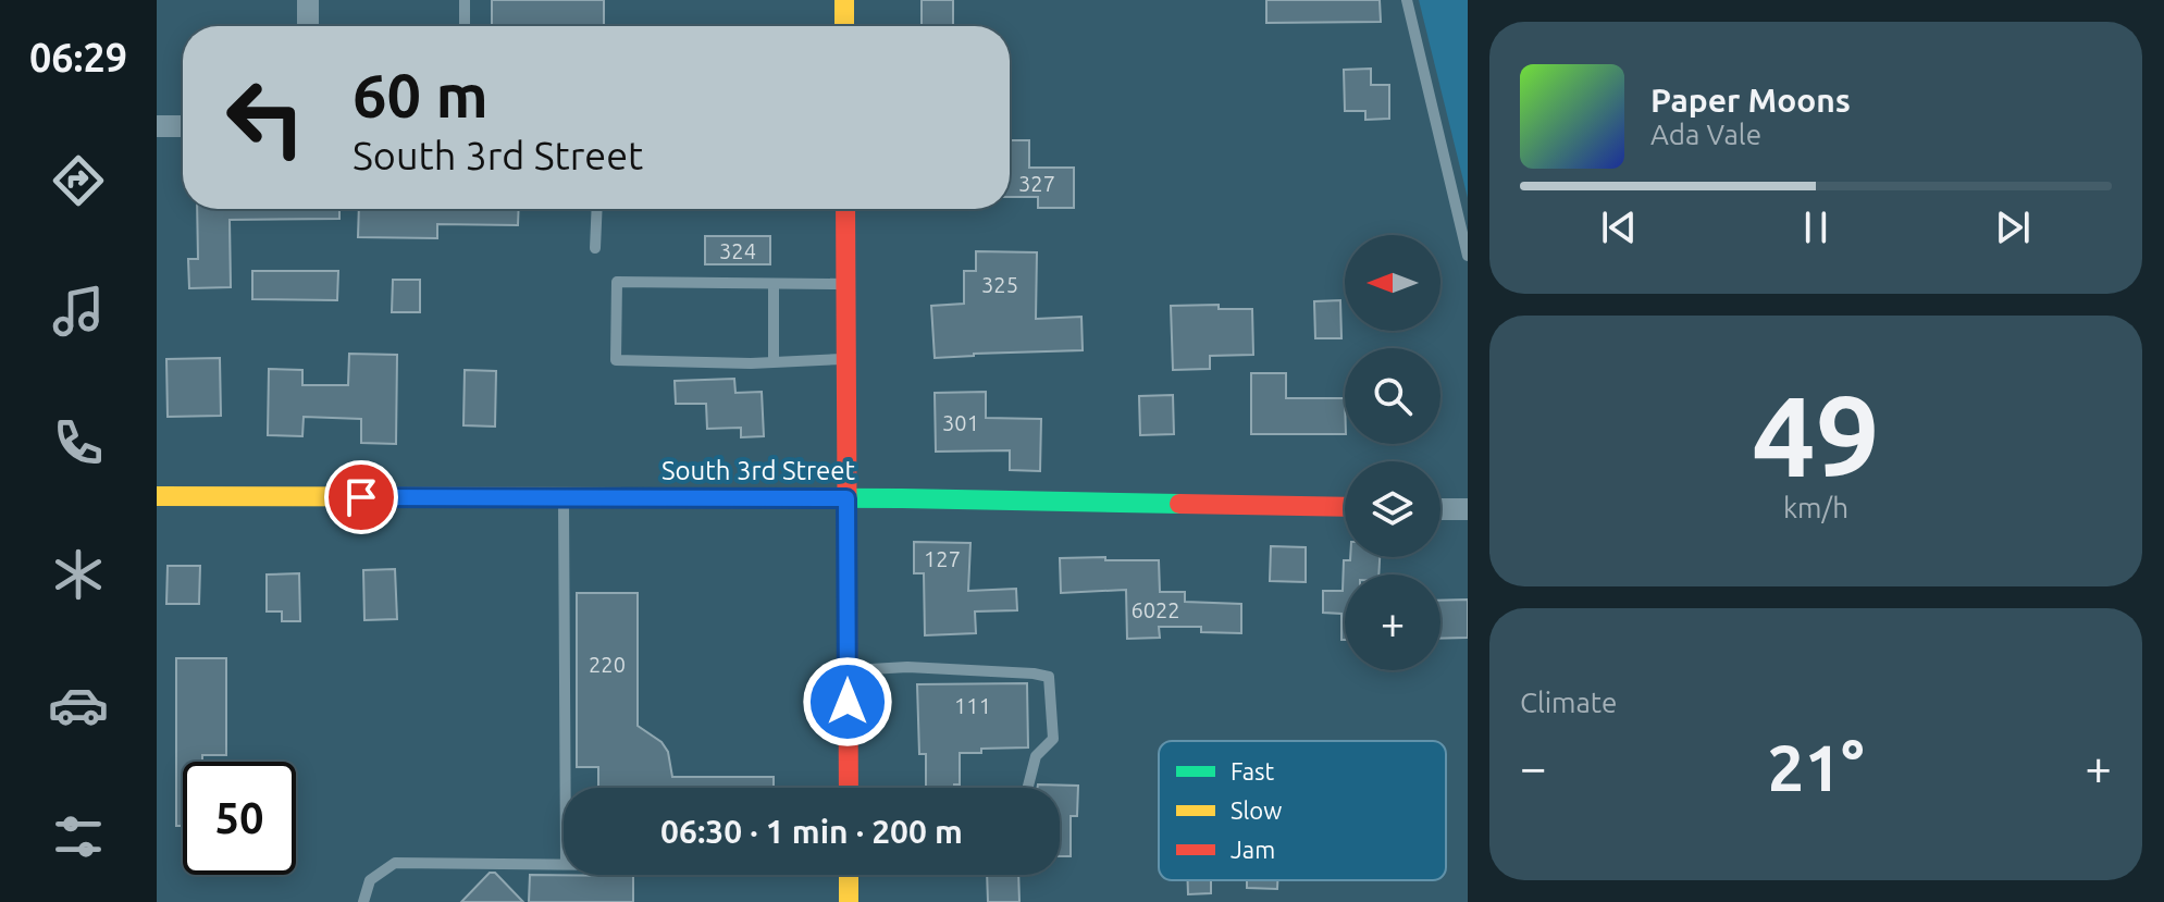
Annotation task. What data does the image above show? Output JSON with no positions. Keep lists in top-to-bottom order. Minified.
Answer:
{"streets":{"street":["South 3rd Street"]},"house_numbers":["327","324","325","301","127","6022","220","111"],"legend":["Fast","Slow","Jam"],"north":"left","page":{"tabs":"06:29","turn":["60 m","South 3rd Street"],"song":["Paper Moons","Ada Vale"],"map_buttons":"+","tile":[["49","km/h"],"Climate"],"heat":["−","21°","+"],"limit":"50","trip":"06:30 · 1 min · 200 m"}}
